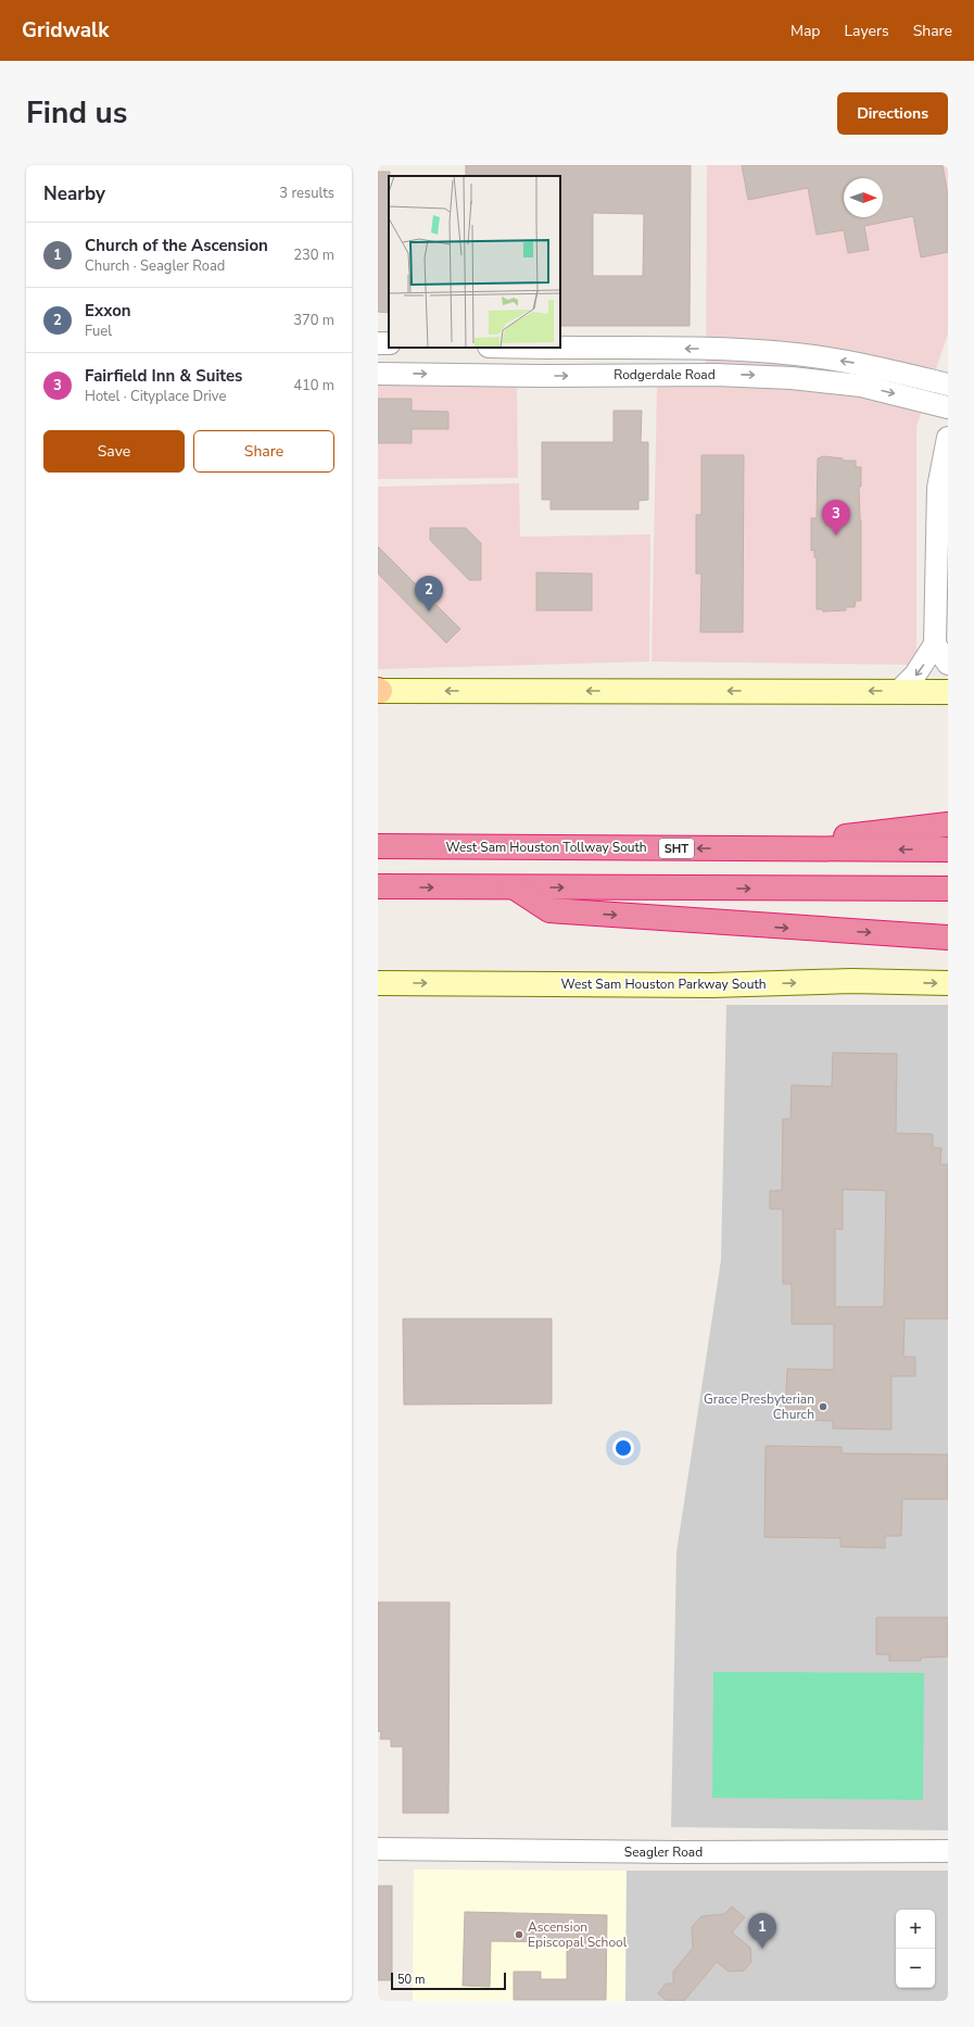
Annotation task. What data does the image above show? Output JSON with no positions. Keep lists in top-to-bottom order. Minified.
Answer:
{"streets":{"highway":["West Sam Houston Tollway South","SHT"],"main road":["West Sam Houston Parkway South"],"street":["Rodgerdale Road","Seagler Road"]},"one_way":["West Sam Houston Parkway South"],"places":["Grace Presbyterian Church","Ascension Episcopal School"],"scale_bar":"50 m","north":"right","page":{"header":"Gridwalk","nav":["Map","Layers","Share"],"title":"Find us","buttons":["Directions",["Save","Share"]],"heading":["Nearby","3 results"],"list":[{"mark":"1","name":"Church of the Ascension","note":"Church · Seagler Road","value":"230 m"},{"mark":"2","name":"Exxon","note":"Fuel","value":"370 m"},{"mark":"3","name":"Fairfield Inn & Suites","note":"Hotel · Cityplace Drive","value":"410 m"}],"pins":["3","2","1"],"map_buttons":["+","−"],"scale":"50 m"}}
